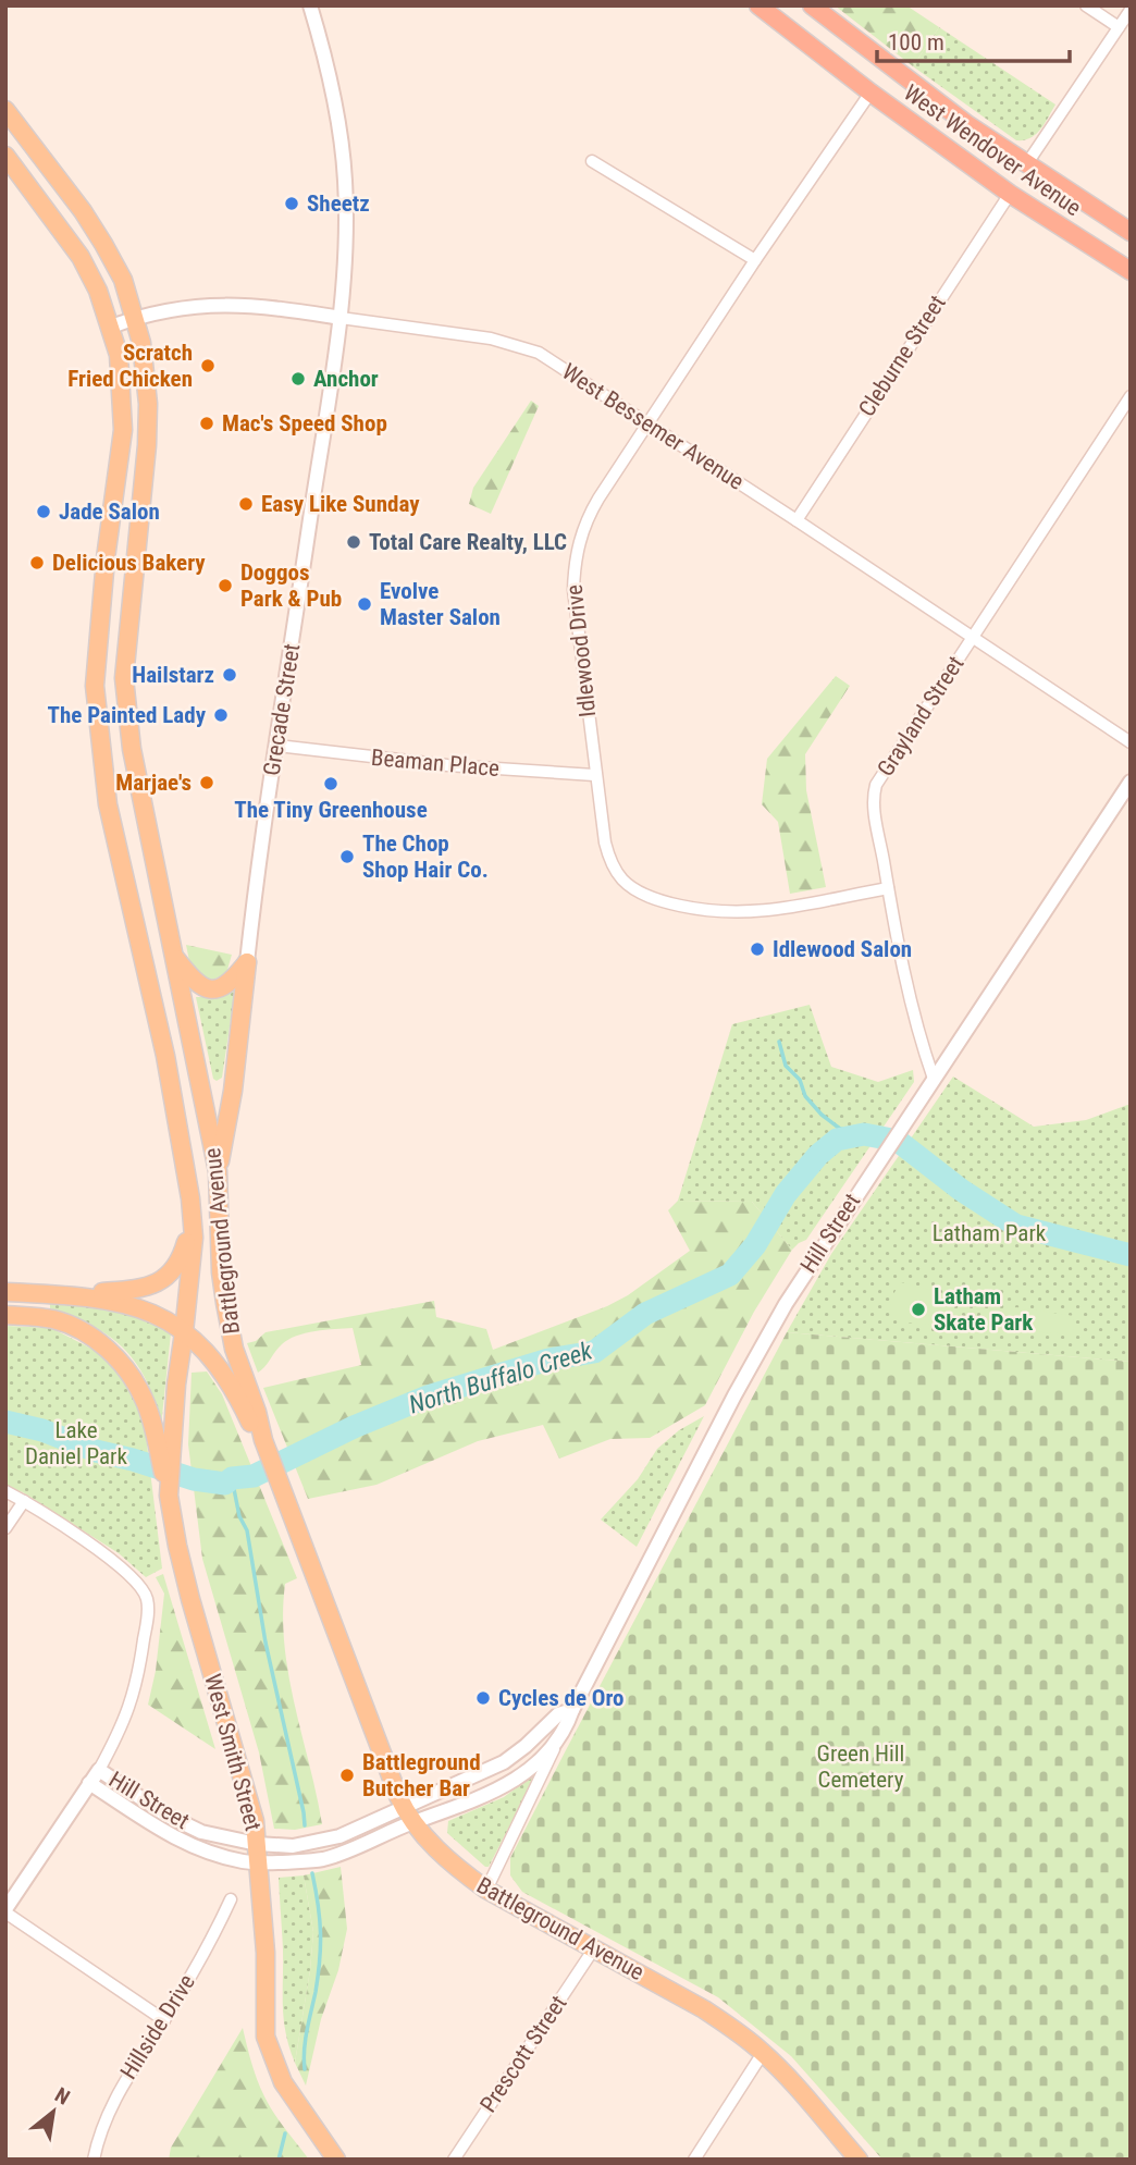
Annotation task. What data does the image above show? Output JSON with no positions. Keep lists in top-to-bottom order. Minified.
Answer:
{"streets":{"highway":["West Wendover Avenue"],"main road":["Battleground Avenue","West Smith Street"],"street":["Cleburne Street","West Bessemer Avenue","Idlewood Drive","Grecade Street","Grayland Street","Beaman Place","Hill Street","Hillside Drive","Prescott Street"]},"crossings":[["West Wendover Avenue","Cleburne Street"],["West Wendover Avenue","Idlewood Drive"],["Cleburne Street","West Bessemer Avenue"],["West Bessemer Avenue","Idlewood Drive"],["West Bessemer Avenue","Grecade Street"],["West Bessemer Avenue","Grayland Street"],["West Bessemer Avenue","Battleground Avenue"],["Idlewood Drive","Grayland Street"],["Idlewood Drive","Beaman Place"],["Grecade Street","Beaman Place"],["Grayland Street","Hill Street"],["Hill Street","Battleground Avenue"],["Hill Street","West Smith Street"],["Battleground Avenue","West Smith Street"],["Battleground Avenue","Prescott Street"]],"water":["North Buffalo Creek"],"parks":["Latham Park","Lake Daniel Park","Green Hill Cemetery"],"places":["Sheetz","Scratch Fried Chicken","Anchor","Mac's Speed Shop","Easy Like Sunday","Jade Salon","Total Care Realty, LLC","Delicious Bakery","Doggos Park & Pub","Evolve Master Salon","Hailstarz","The Painted Lady","Marjae's","The Tiny Greenhouse","The Chop Shop Hair Co.","Idlewood Salon","Latham Skate Park","Cycles de Oro","Battleground Butcher Bar"],"scale_bar":"100 m","north":"top right"}
